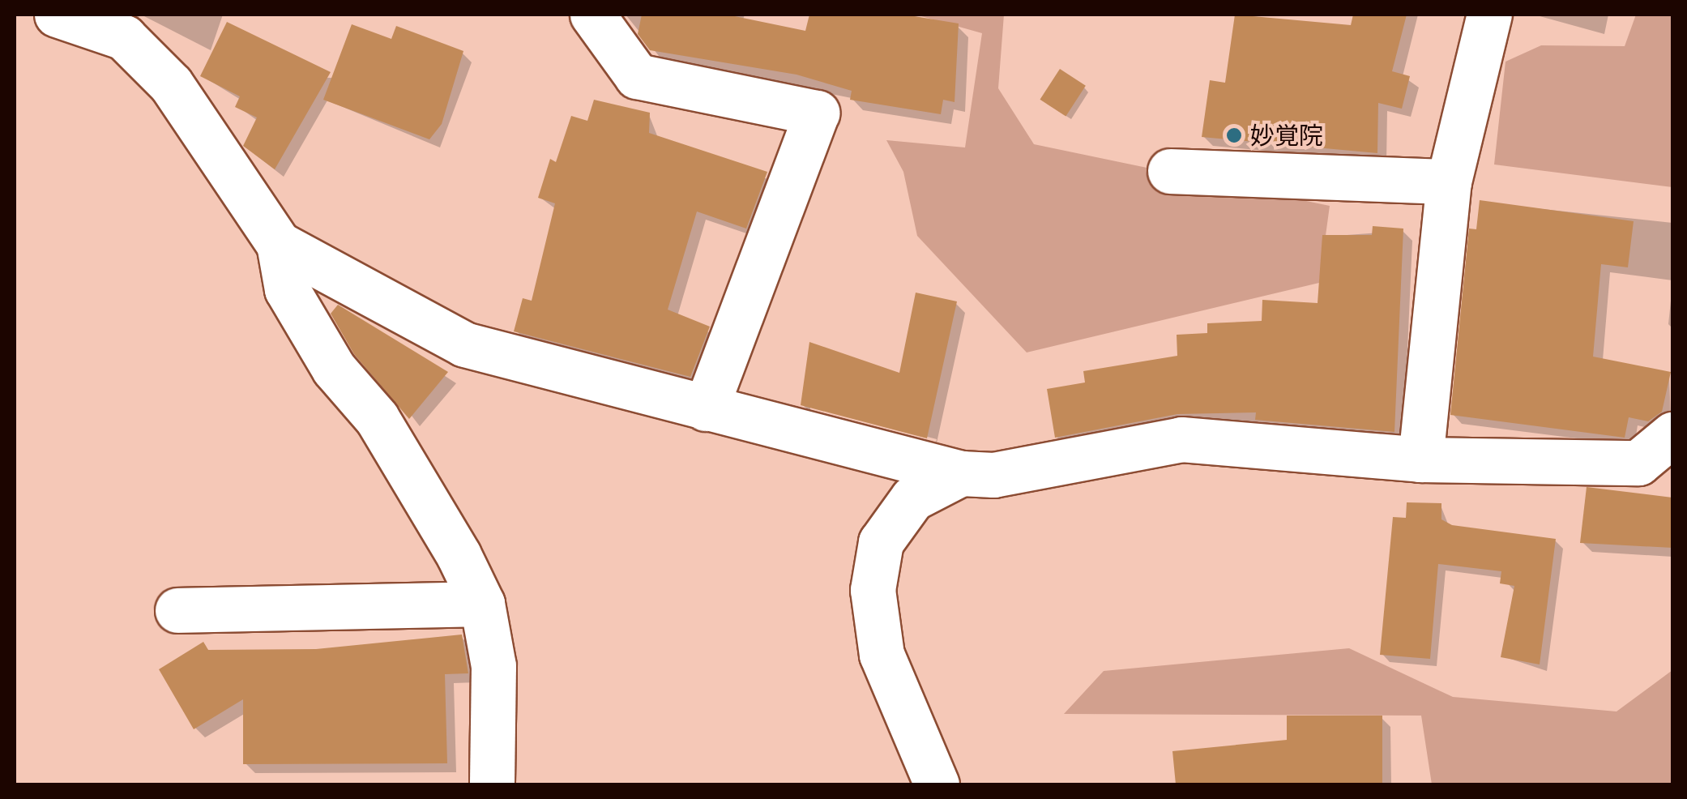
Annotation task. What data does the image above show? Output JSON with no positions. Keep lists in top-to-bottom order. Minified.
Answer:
{"places":["妙覚院"]}
